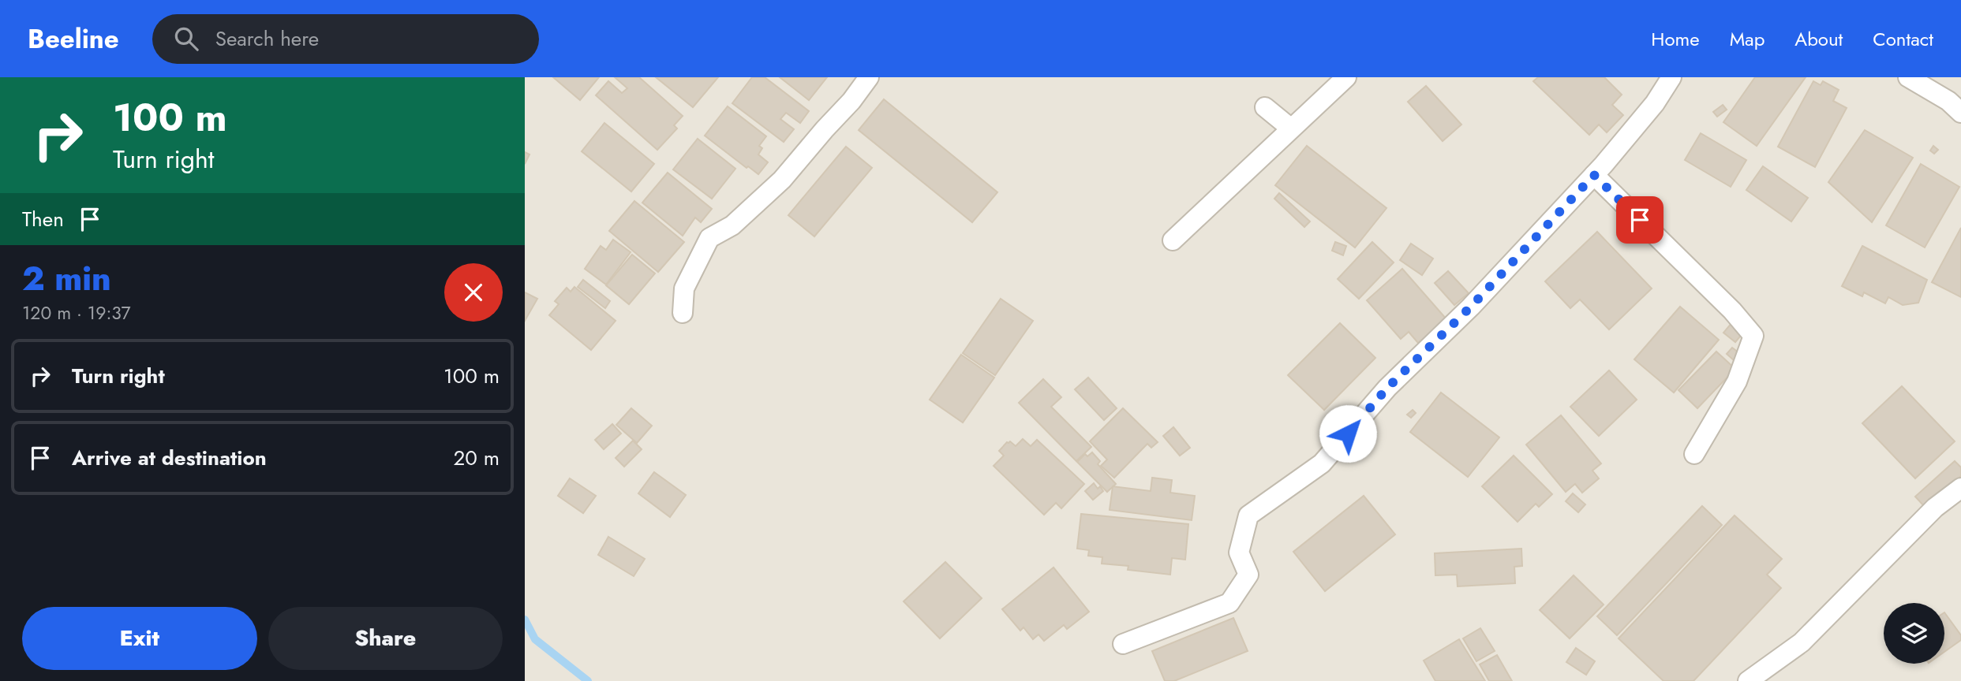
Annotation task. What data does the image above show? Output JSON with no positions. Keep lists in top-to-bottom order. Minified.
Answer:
{"page":{"header":"Beeline","search":"Search here","nav":["Home","Map","About","Contact"],"turn":["100 m","Turn right"],"then":"Then","heading":["2 min","120 m · 19:37"],"list":[{"name":"Turn right","value":"100 m"},{"name":"Arrive at destination","value":"20 m"}],"buttons":["Exit","Share"]}}
